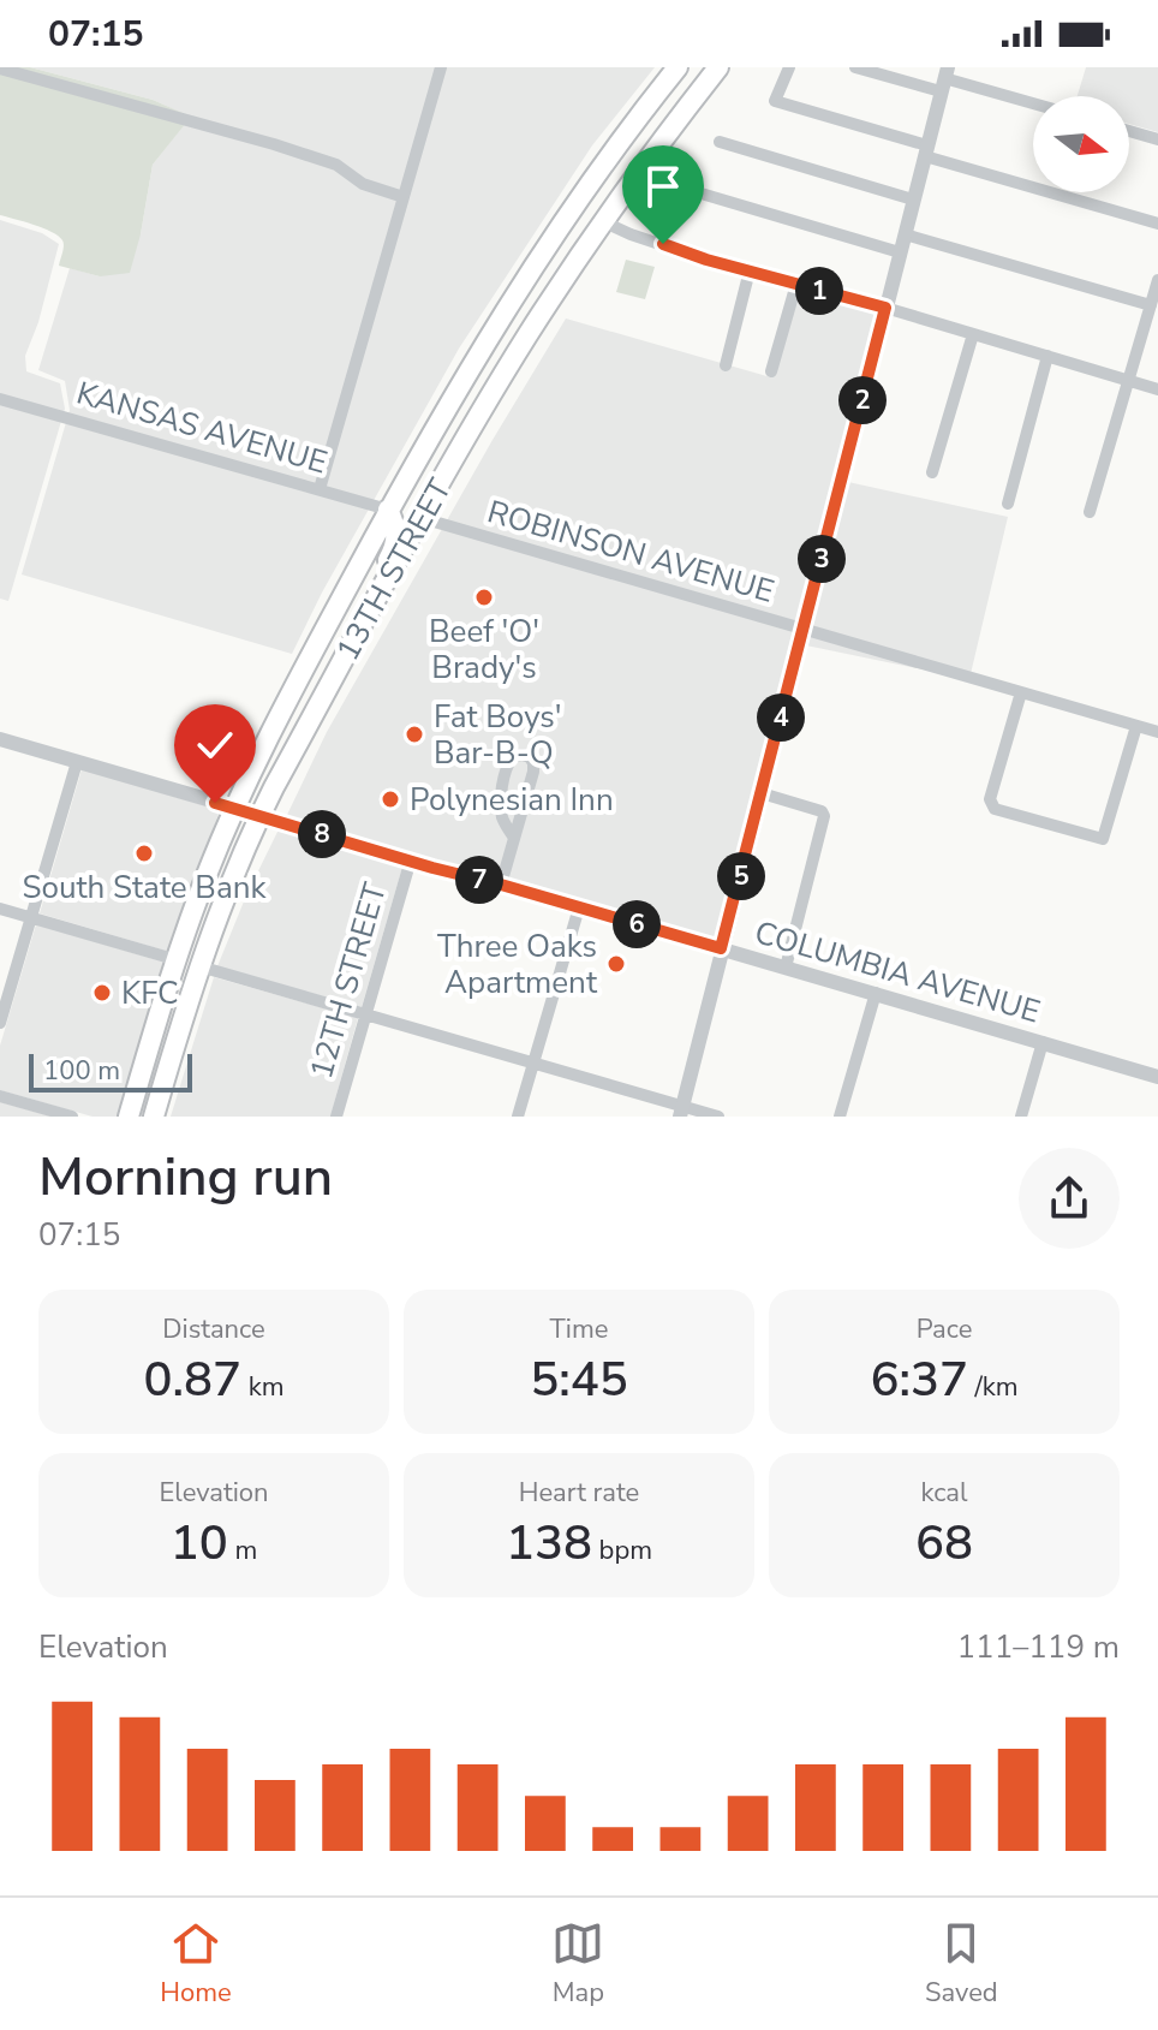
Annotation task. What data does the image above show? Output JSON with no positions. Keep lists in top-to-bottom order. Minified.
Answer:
{"streets":{"highway":["13TH STREET"],"street":["KANSAS AVENUE","ROBINSON AVENUE","COLUMBIA AVENUE","12TH STREET"]},"crossings":[["KANSAS AVENUE","13TH STREET"],["ROBINSON AVENUE","13TH STREET"],["13TH STREET","COLUMBIA AVENUE"],["COLUMBIA AVENUE","12TH STREET"]],"places":["Beef 'O' Brady's","Fat Boys' Bar-B-Q","Polynesian Inn","South State Bank","Three Oaks Apartment","KFC"],"scale_bar":"100 m","north":"right","page":{"status":"07:15","pins":["1","2","3","4","8","5","7","6"],"scale":"100 m","heading":["Morning run","07:15"],"stats":[["Distance","0.87 km"],["Time","5:45"],["Pace","6:37 /km"],["Elevation","10 m"],["Heart rate","138 bpm"],["kcal","68"]],"chart":["Elevation","111–119 m"],"tabs":["Home","Map","Saved"]}}
